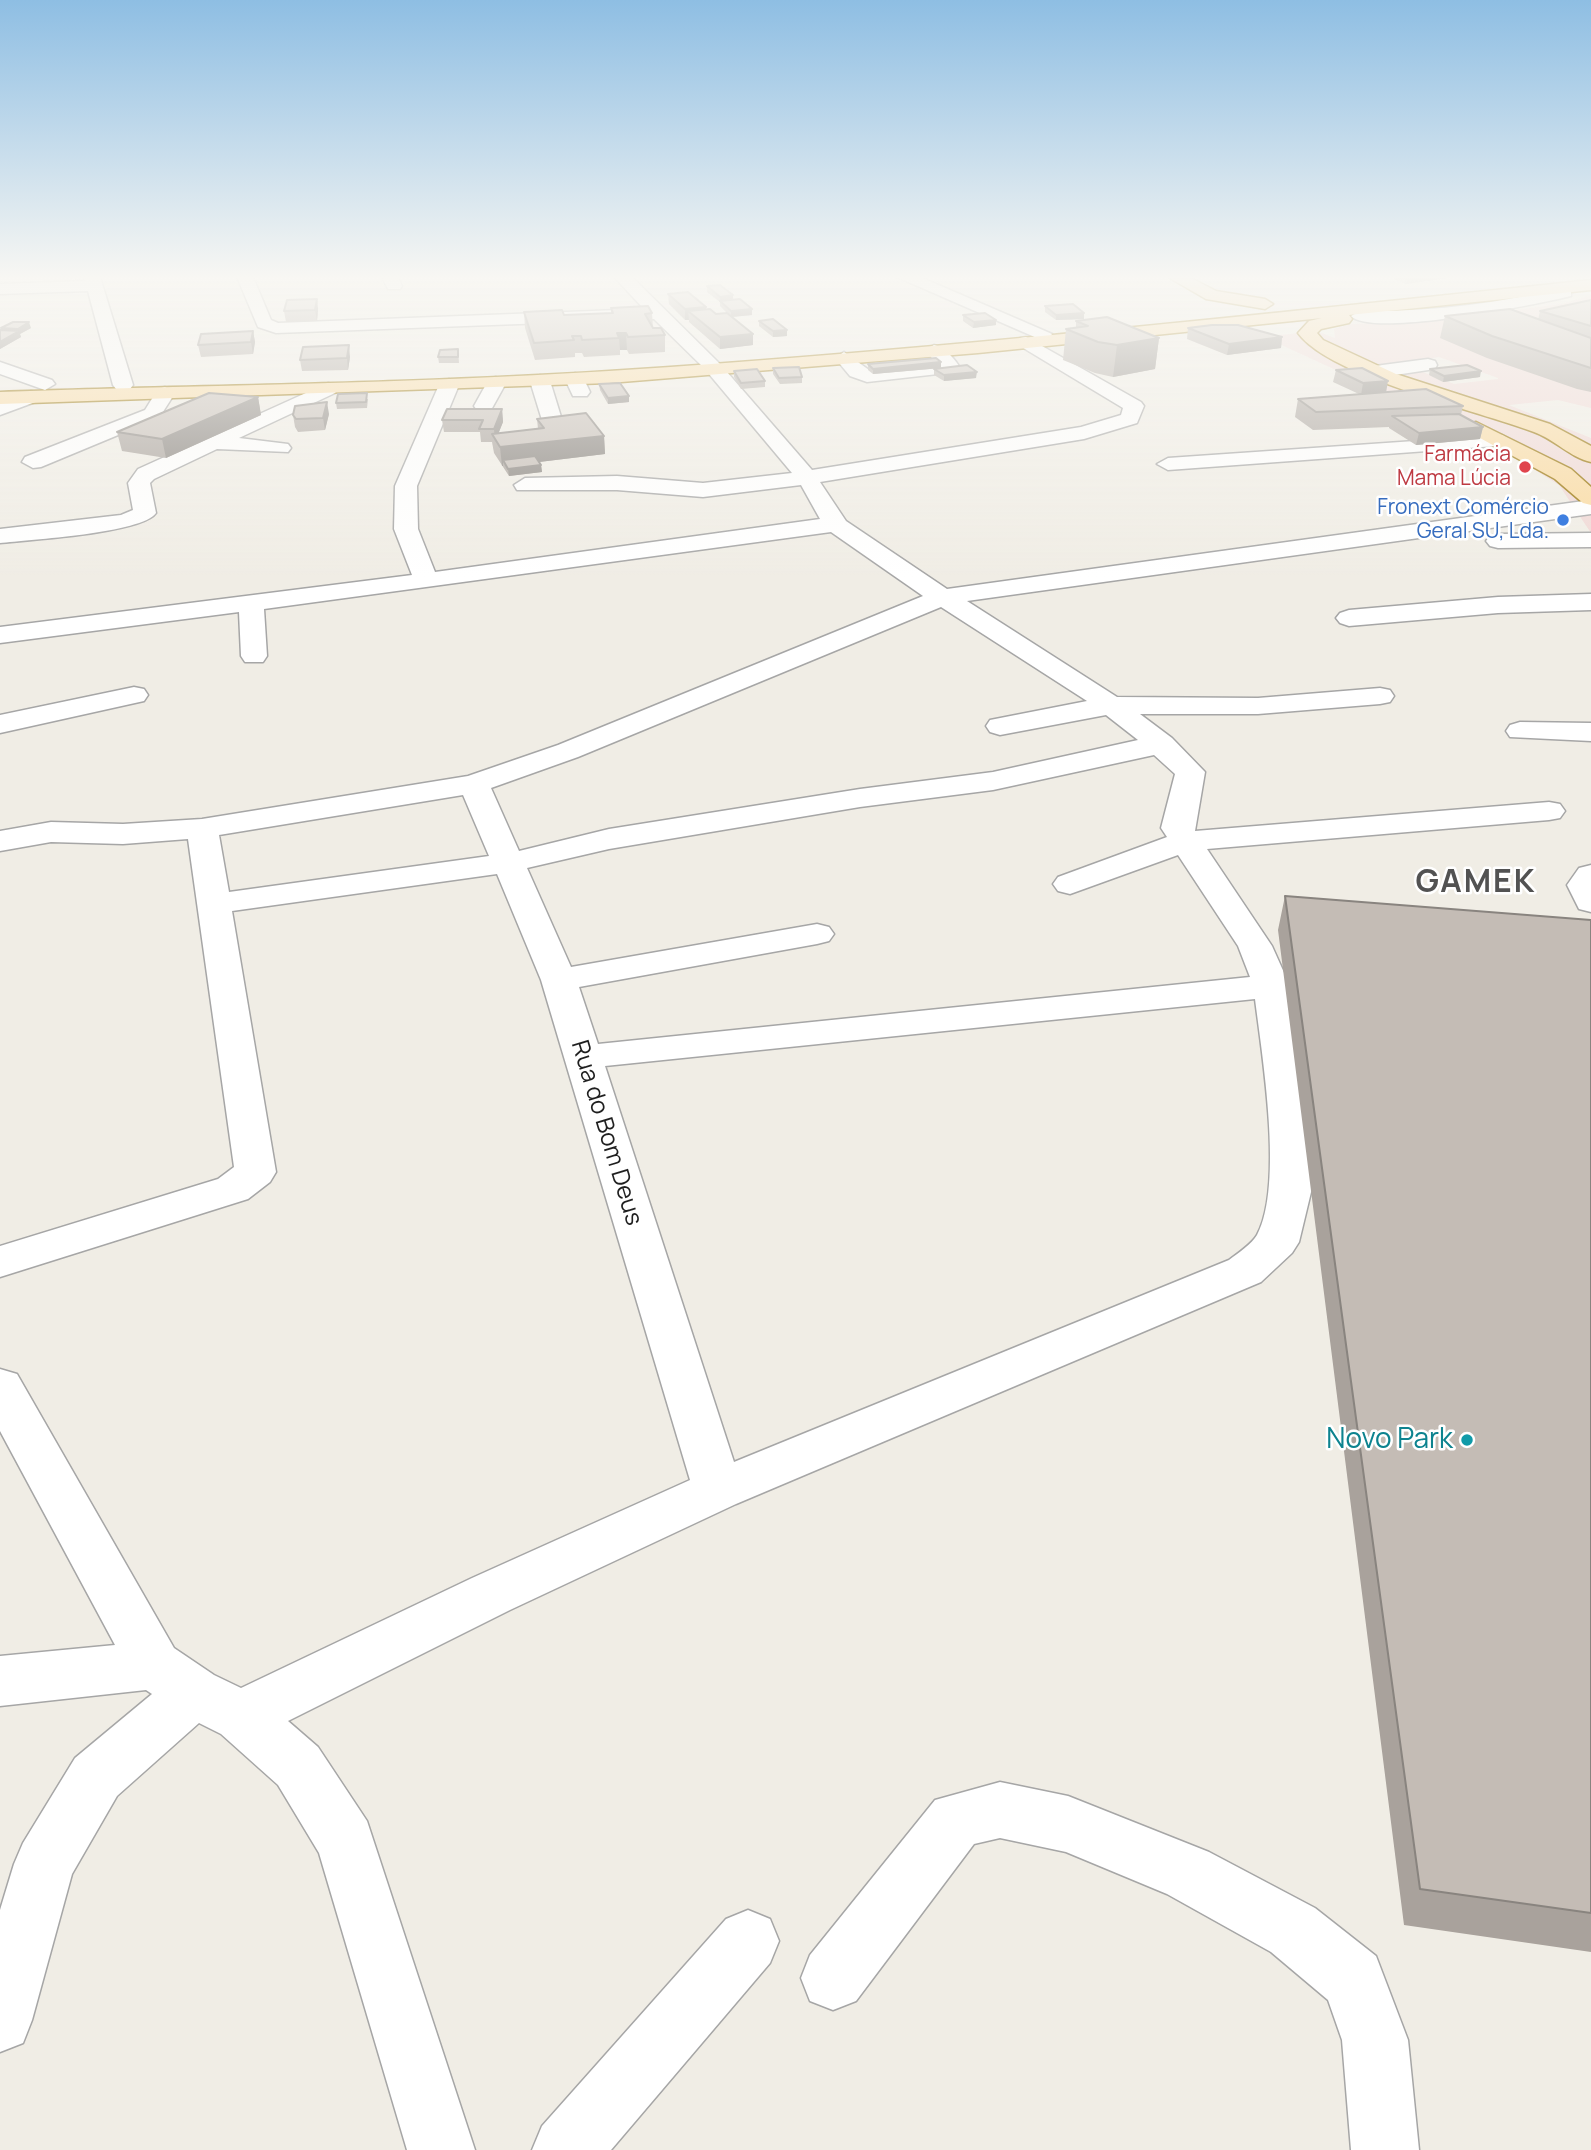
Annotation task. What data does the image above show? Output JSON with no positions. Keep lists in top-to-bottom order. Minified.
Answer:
{"streets":{"street":["Rua do Bom Deus"]},"districts":["GAMEK"],"places":["Farmácia Mama Lúcia","Fronext Comércio Geral SU, Lda.","Novo Park"]}
